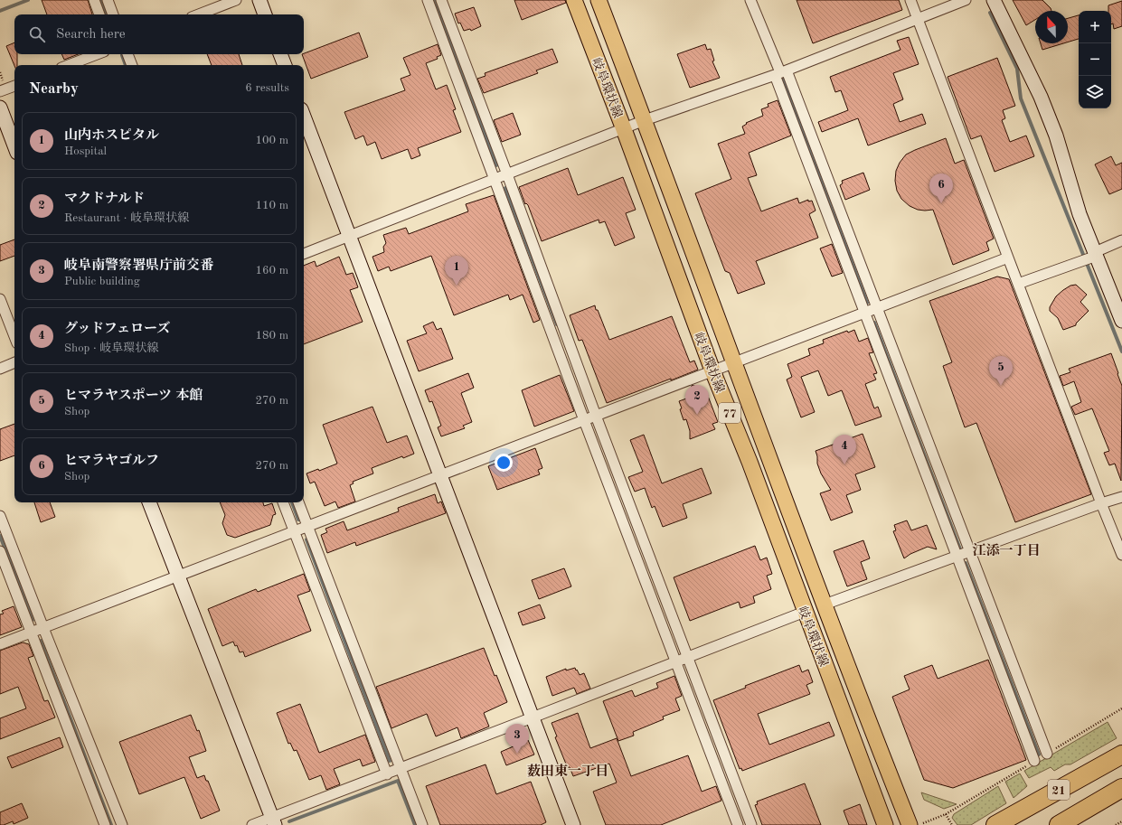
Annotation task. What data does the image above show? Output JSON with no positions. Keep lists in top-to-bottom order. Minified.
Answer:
{"streets":{"highway":["21"],"main road":["岐阜環状線","77"]},"districts":["江添一丁目","薮田東一丁目"],"north":"top","page":{"map_buttons":["+","−"],"search":"Search here","heading":["Nearby","6 results"],"list":[{"mark":"1","name":"山内ホスピタル","note":"Hospital","value":"100 m"},{"mark":"2","name":"マクドナルド","note":"Restaurant · 岐阜環状線","value":"110 m"},{"mark":"3","name":"岐阜南警察署県庁前交番","note":"Public building","value":"160 m"},{"mark":"4","name":"グッドフェローズ","note":"Shop · 岐阜環状線","value":"180 m"},{"mark":"5","name":"ヒマラヤスポーツ 本館","note":"Shop","value":"270 m"},{"mark":"6","name":"ヒマラヤゴルフ","note":"Shop","value":"270 m"}],"pins":["6","1","5","2","4","3"]}}
